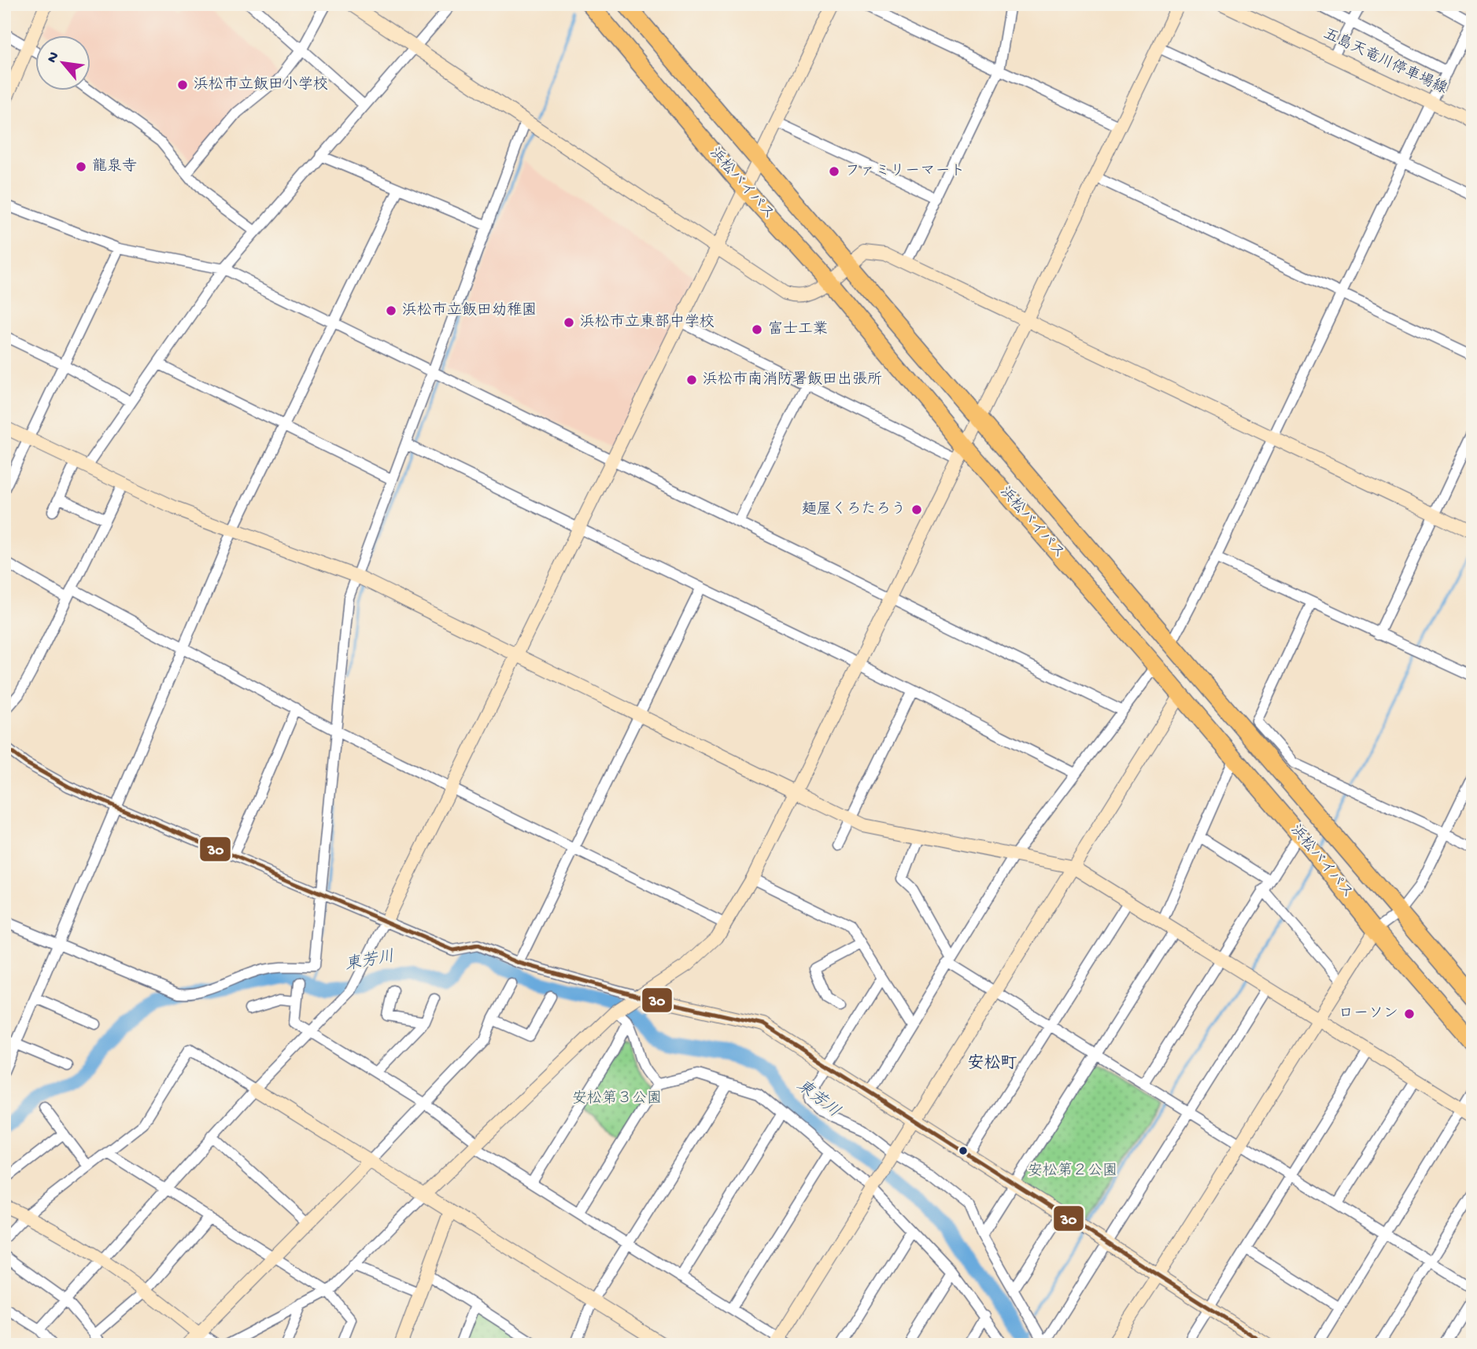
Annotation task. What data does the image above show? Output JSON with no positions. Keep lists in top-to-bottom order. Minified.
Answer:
{"streets":{"highway":["浜松バイパス"],"street":["五島天竜川停車場線"]},"districts":["安松町"],"water":["東芳川"],"parks":["安松第３公園","安松第２公園"],"places":["浜松市立飯田小学校","龍泉寺","ファミリーマート","浜松市立飯田幼稚園","浜松市立東部中学校","富士工業","浜松市南消防署飯田出張所","麺屋くろたろう","ローソン"],"lines":["transit line 30"],"north":"top left"}
